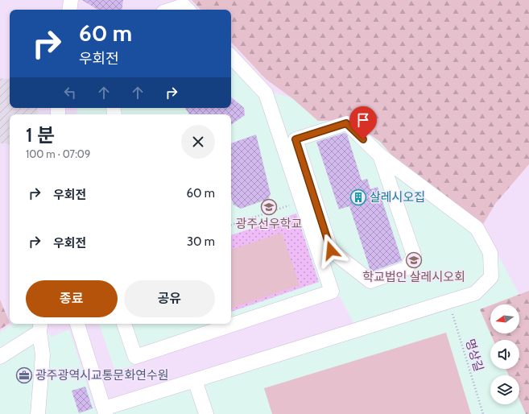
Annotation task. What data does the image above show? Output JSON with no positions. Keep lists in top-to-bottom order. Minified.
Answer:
{"streets":{"path":["명상길"]},"places":{"building":["살레시오집"],"school or university":["광주선우학교","학교법인 살레시오회"],"office":["광주광역시교통문화연수원"]},"north":"left","page":{"turn":["60 m","우회전"],"heading":["1 분","100 m · 07:09"],"list":[{"name":"우회전","value":"60 m"},{"name":"우회전","value":"30 m"}],"buttons":["종료","공유"]}}
